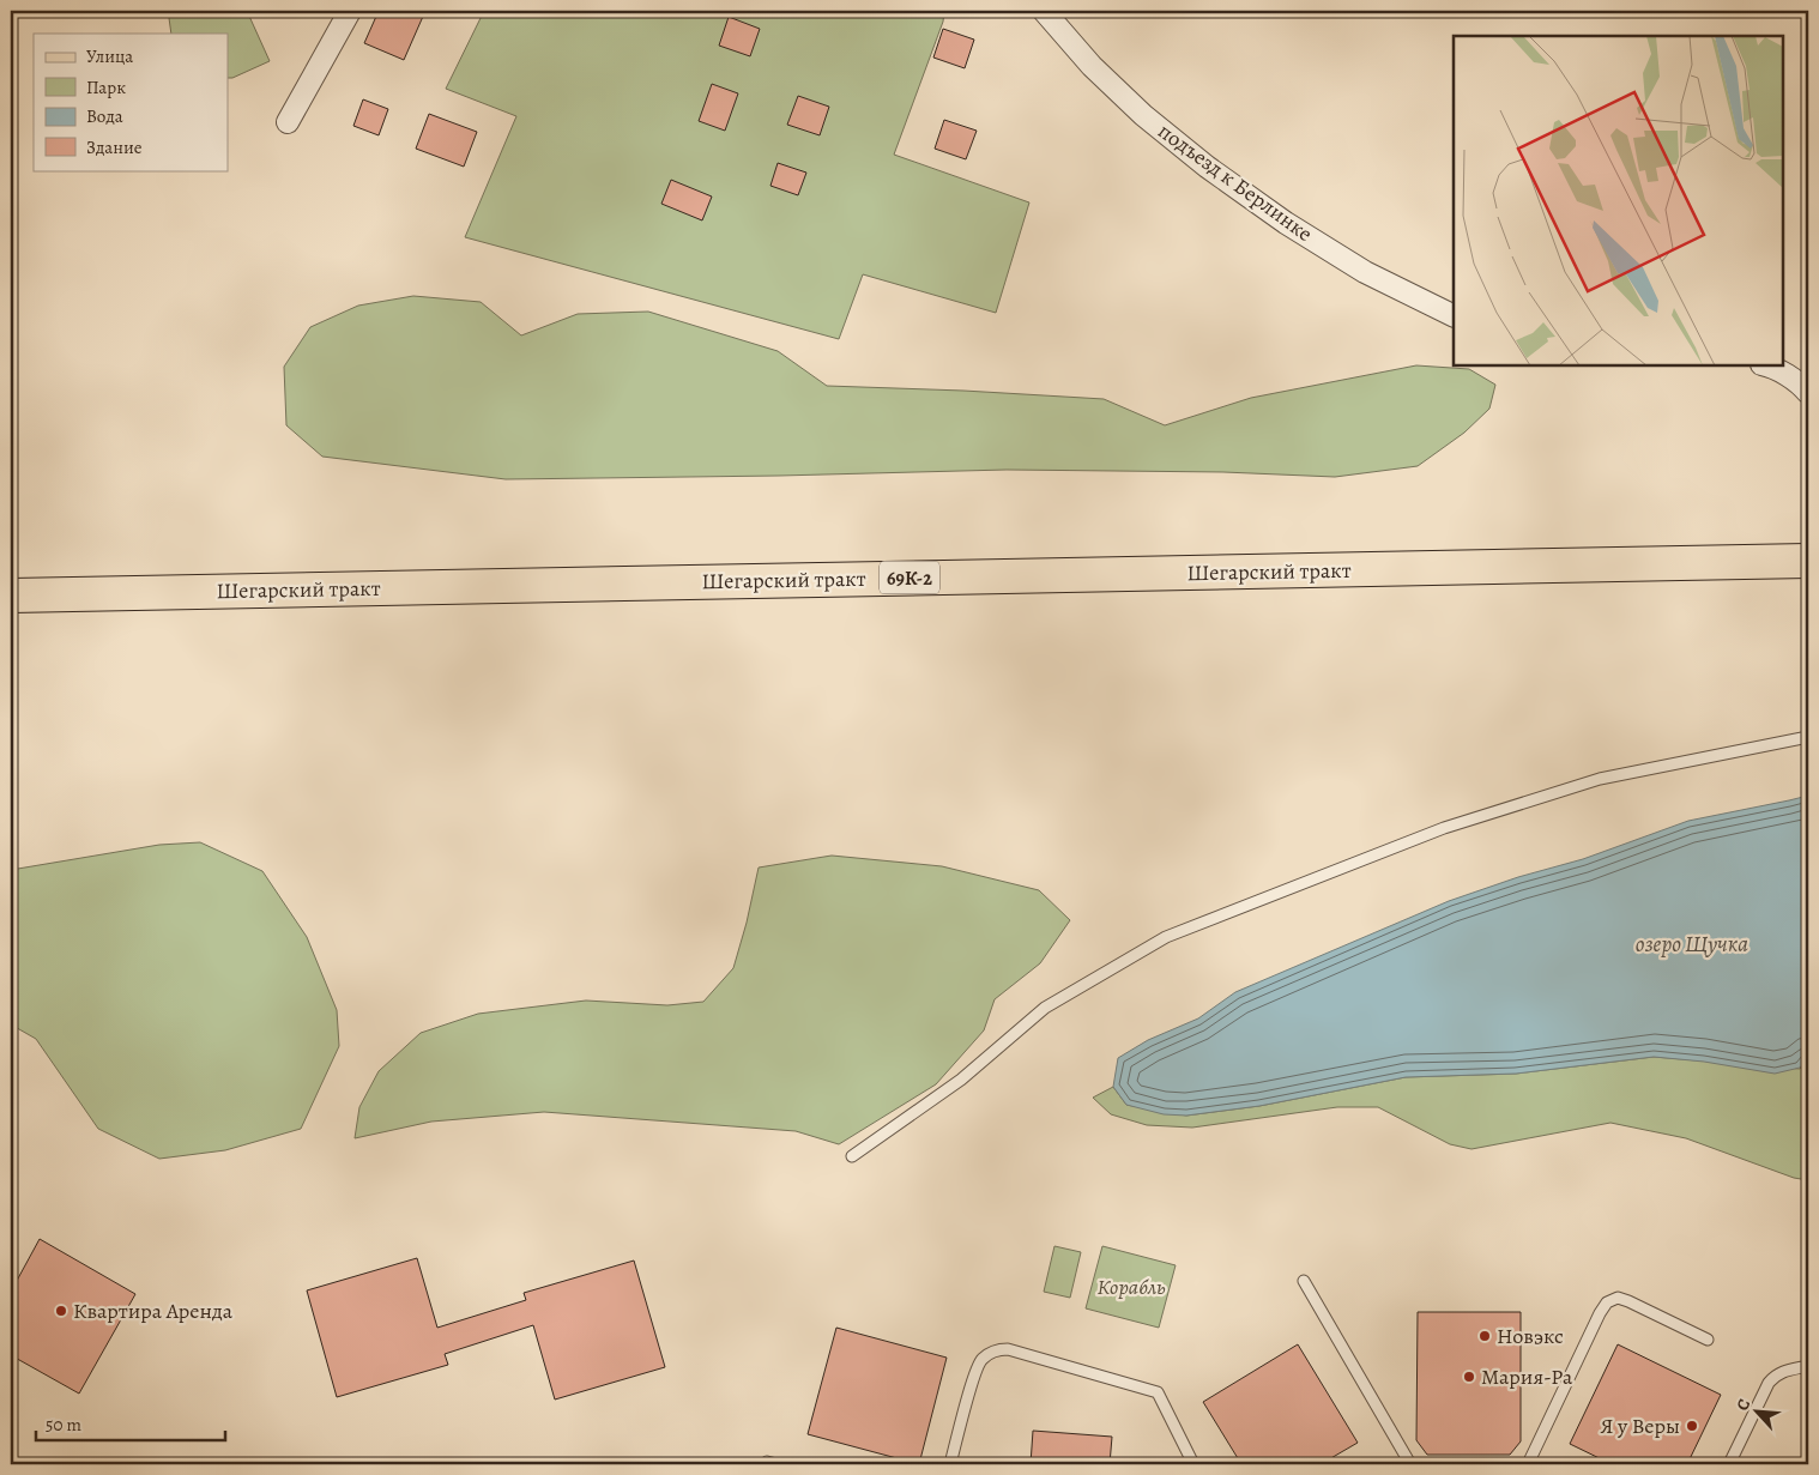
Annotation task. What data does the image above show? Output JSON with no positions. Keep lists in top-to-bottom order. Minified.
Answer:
{"streets":{"main road":["Шегарский тракт","69К-2"],"street":["подъезд к Берлинке"]},"water":["озеро Щучка"],"parks":["Корабль"],"places":["Квартира Аренда","Новэкс","Мария-Ра","Я у Веры"],"legend":["Улица","Парк","Вода","Здание"],"scale_bar":"50 m","north":"top left"}
